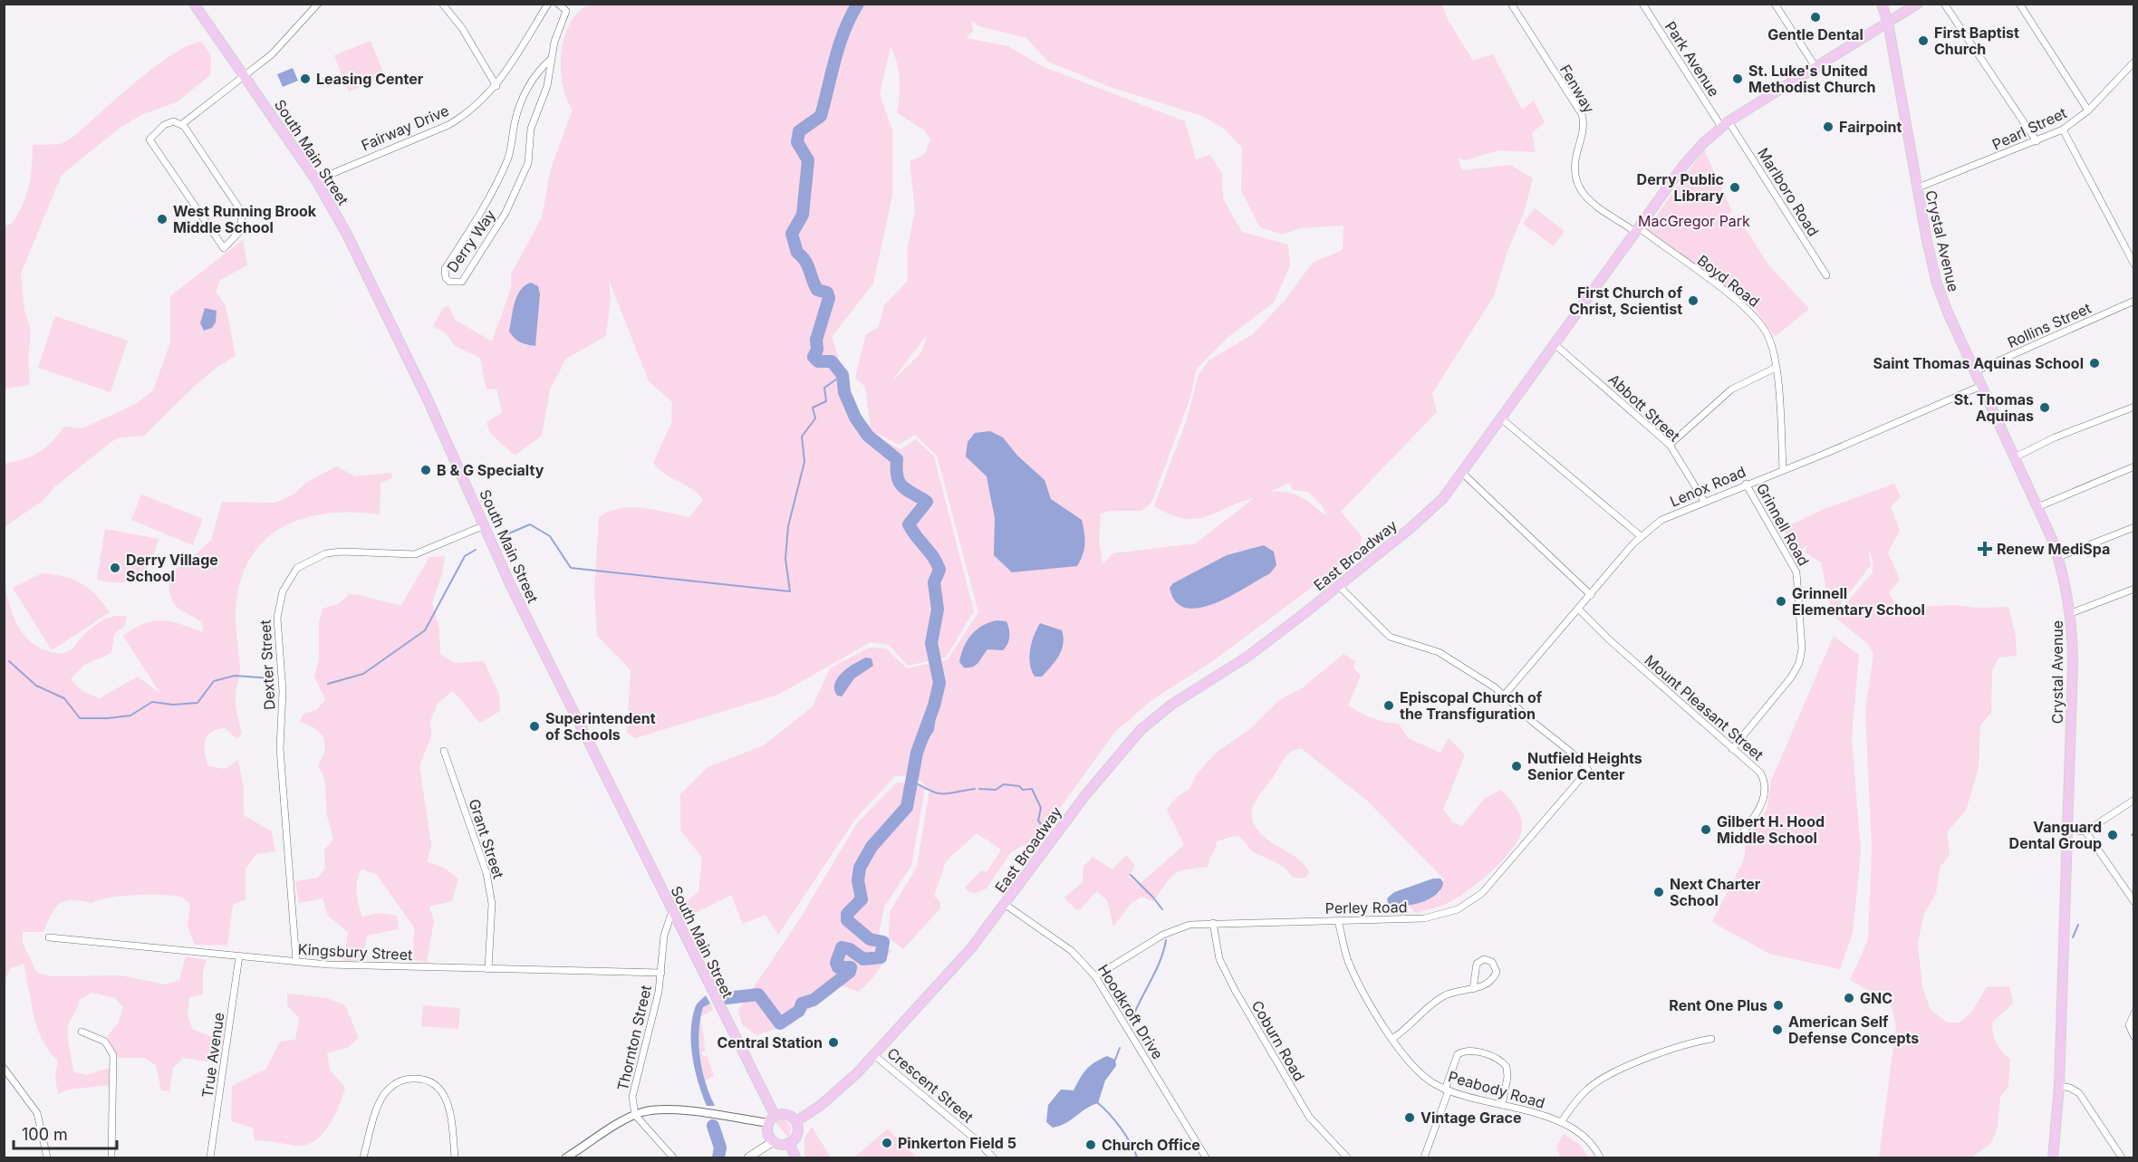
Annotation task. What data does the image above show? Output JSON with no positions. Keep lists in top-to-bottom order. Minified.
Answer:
{"streets":{"main road":["South Main Street","Crystal Avenue","East Broadway"],"street":["Park Avenue","Fenway","Fairway Drive","Pearl Street","Marlboro Road","Derry Way","Boyd Road","Rollins Street","Abbott Street","Lenox Road","Grinnell Road","Dexter Street","Mount Pleasant Street","Grant Street","Perley Road","Kingsbury Street","Hoodkroft Drive","Thornton Street","Coburn Road","True Avenue","Crescent Street","Peabody Road"]},"crossings":[["Park Avenue","Marlboro Road"],["Park Avenue","East Broadway"],["Fenway","Boyd Road"],["Fenway","East Broadway"],["Fairway Drive","South Main Street"],["Pearl Street","Crystal Avenue"],["South Main Street","East Broadway"],["South Main Street","Dexter Street"],["South Main Street","Thornton Street"],["Marlboro Road","East Broadway"],["Crystal Avenue","Rollins Street"],["Crystal Avenue","Lenox Road"],["Crystal Avenue","East Broadway"],["Boyd Road","Lenox Road"],["Boyd Road","East Broadway"],["Abbott Street","Lenox Road"],["Abbott Street","East Broadway"],["Lenox Road","Grinnell Road"],["Lenox Road","Mount Pleasant Street"],["Lenox Road","Perley Road"],["Grinnell Road","Mount Pleasant Street"],["East Broadway","Hoodkroft Drive"],["East Broadway","Crescent Street"],["Dexter Street","Kingsbury Street"],["Grant Street","Kingsbury Street"],["Perley Road","Hoodkroft Drive"],["Perley Road","Coburn Road"],["Perley Road","Peabody Road"],["Kingsbury Street","Thornton Street"],["Kingsbury Street","True Avenue"]],"parks":["MacGregor Park"],"places":{"other":["Gentle Dental","First Baptist Church","Leasing Center","St. Luke's United Methodist Church","Fairpoint","Derry Public Library","West Running Brook Middle School","First Church of Christ, Scientist","Saint Thomas Aquinas School","St. Thomas Aquinas","B & G Specialty","Derry Village School","Grinnell Elementary School","Episcopal Church of the Transfiguration","Superintendent of Schools","Nutfield Heights Senior Center","Gilbert H. Hood Middle School","Vanguard Dental Group","Next Charter School","GNC","Rent One Plus","American Self Defense Concepts","Central Station","Vintage Grace","Pinkerton Field 5","Church Office"],"health":["Renew MediSpa"]},"scale_bar":"100 m"}
